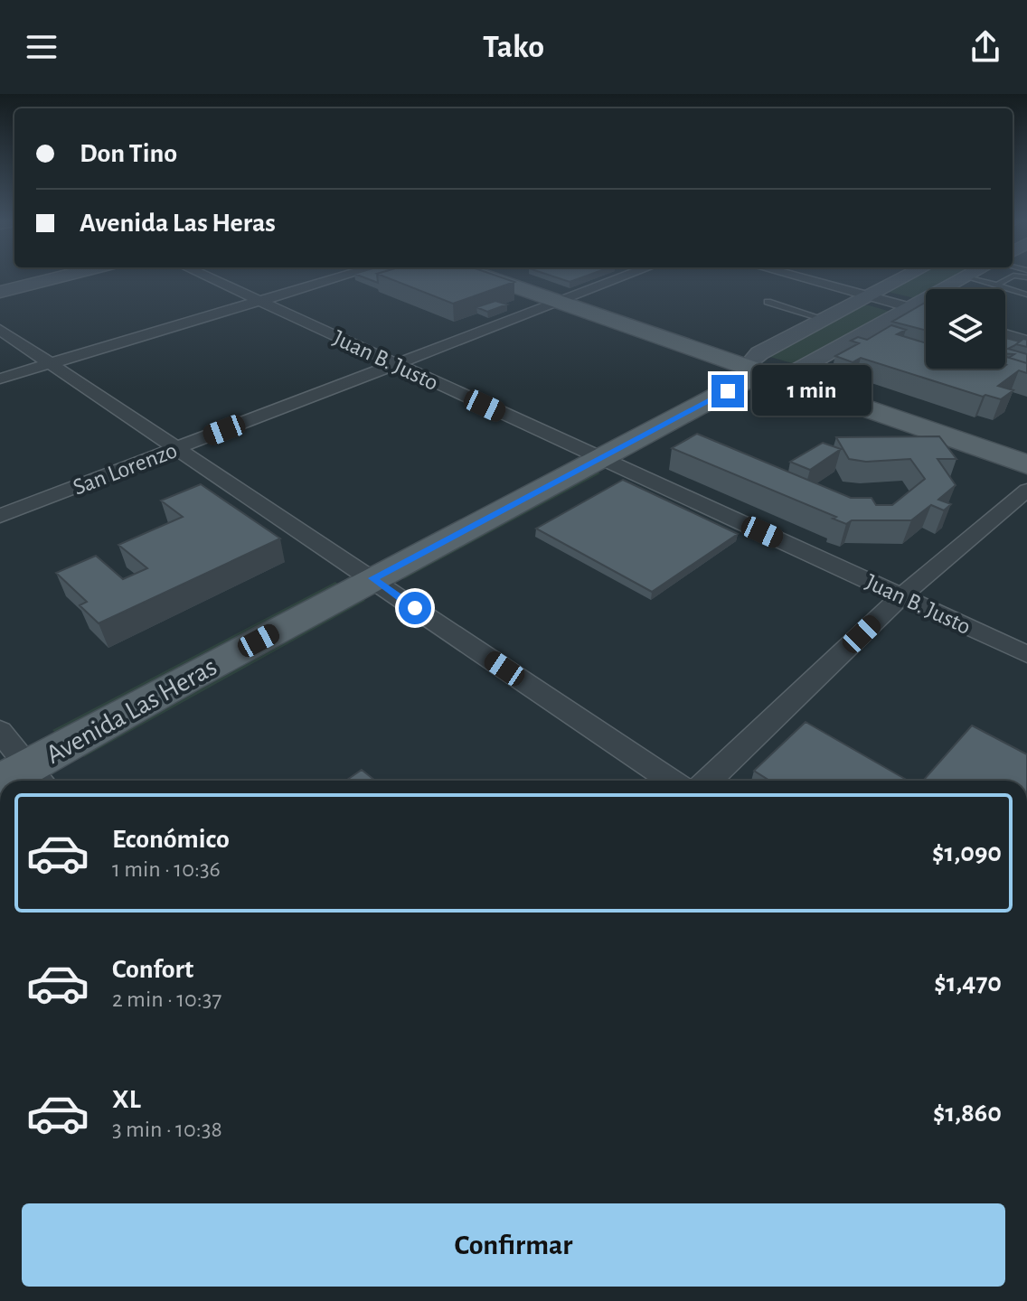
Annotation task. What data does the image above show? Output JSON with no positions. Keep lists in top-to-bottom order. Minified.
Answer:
{"streets":{"main road":["Avenida Las Heras"],"street":["Juan B. Justo","San Lorenzo"]},"crossings":[["Juan B. Justo","San Lorenzo"],["Juan B. Justo","Avenida Las Heras"]],"page":{"header":"Tako","banner":["Don Tino","Avenida Las Heras"],"bubble":"1 min","list":[{"name":"Económico","note":"1 min · 10:36","value":"$1,090"},{"name":"Confort","note":"2 min · 10:37","value":"$1,470"},{"name":"XL","note":"3 min · 10:38","value":"$1,860"}],"buttons":"Confirmar"}}
